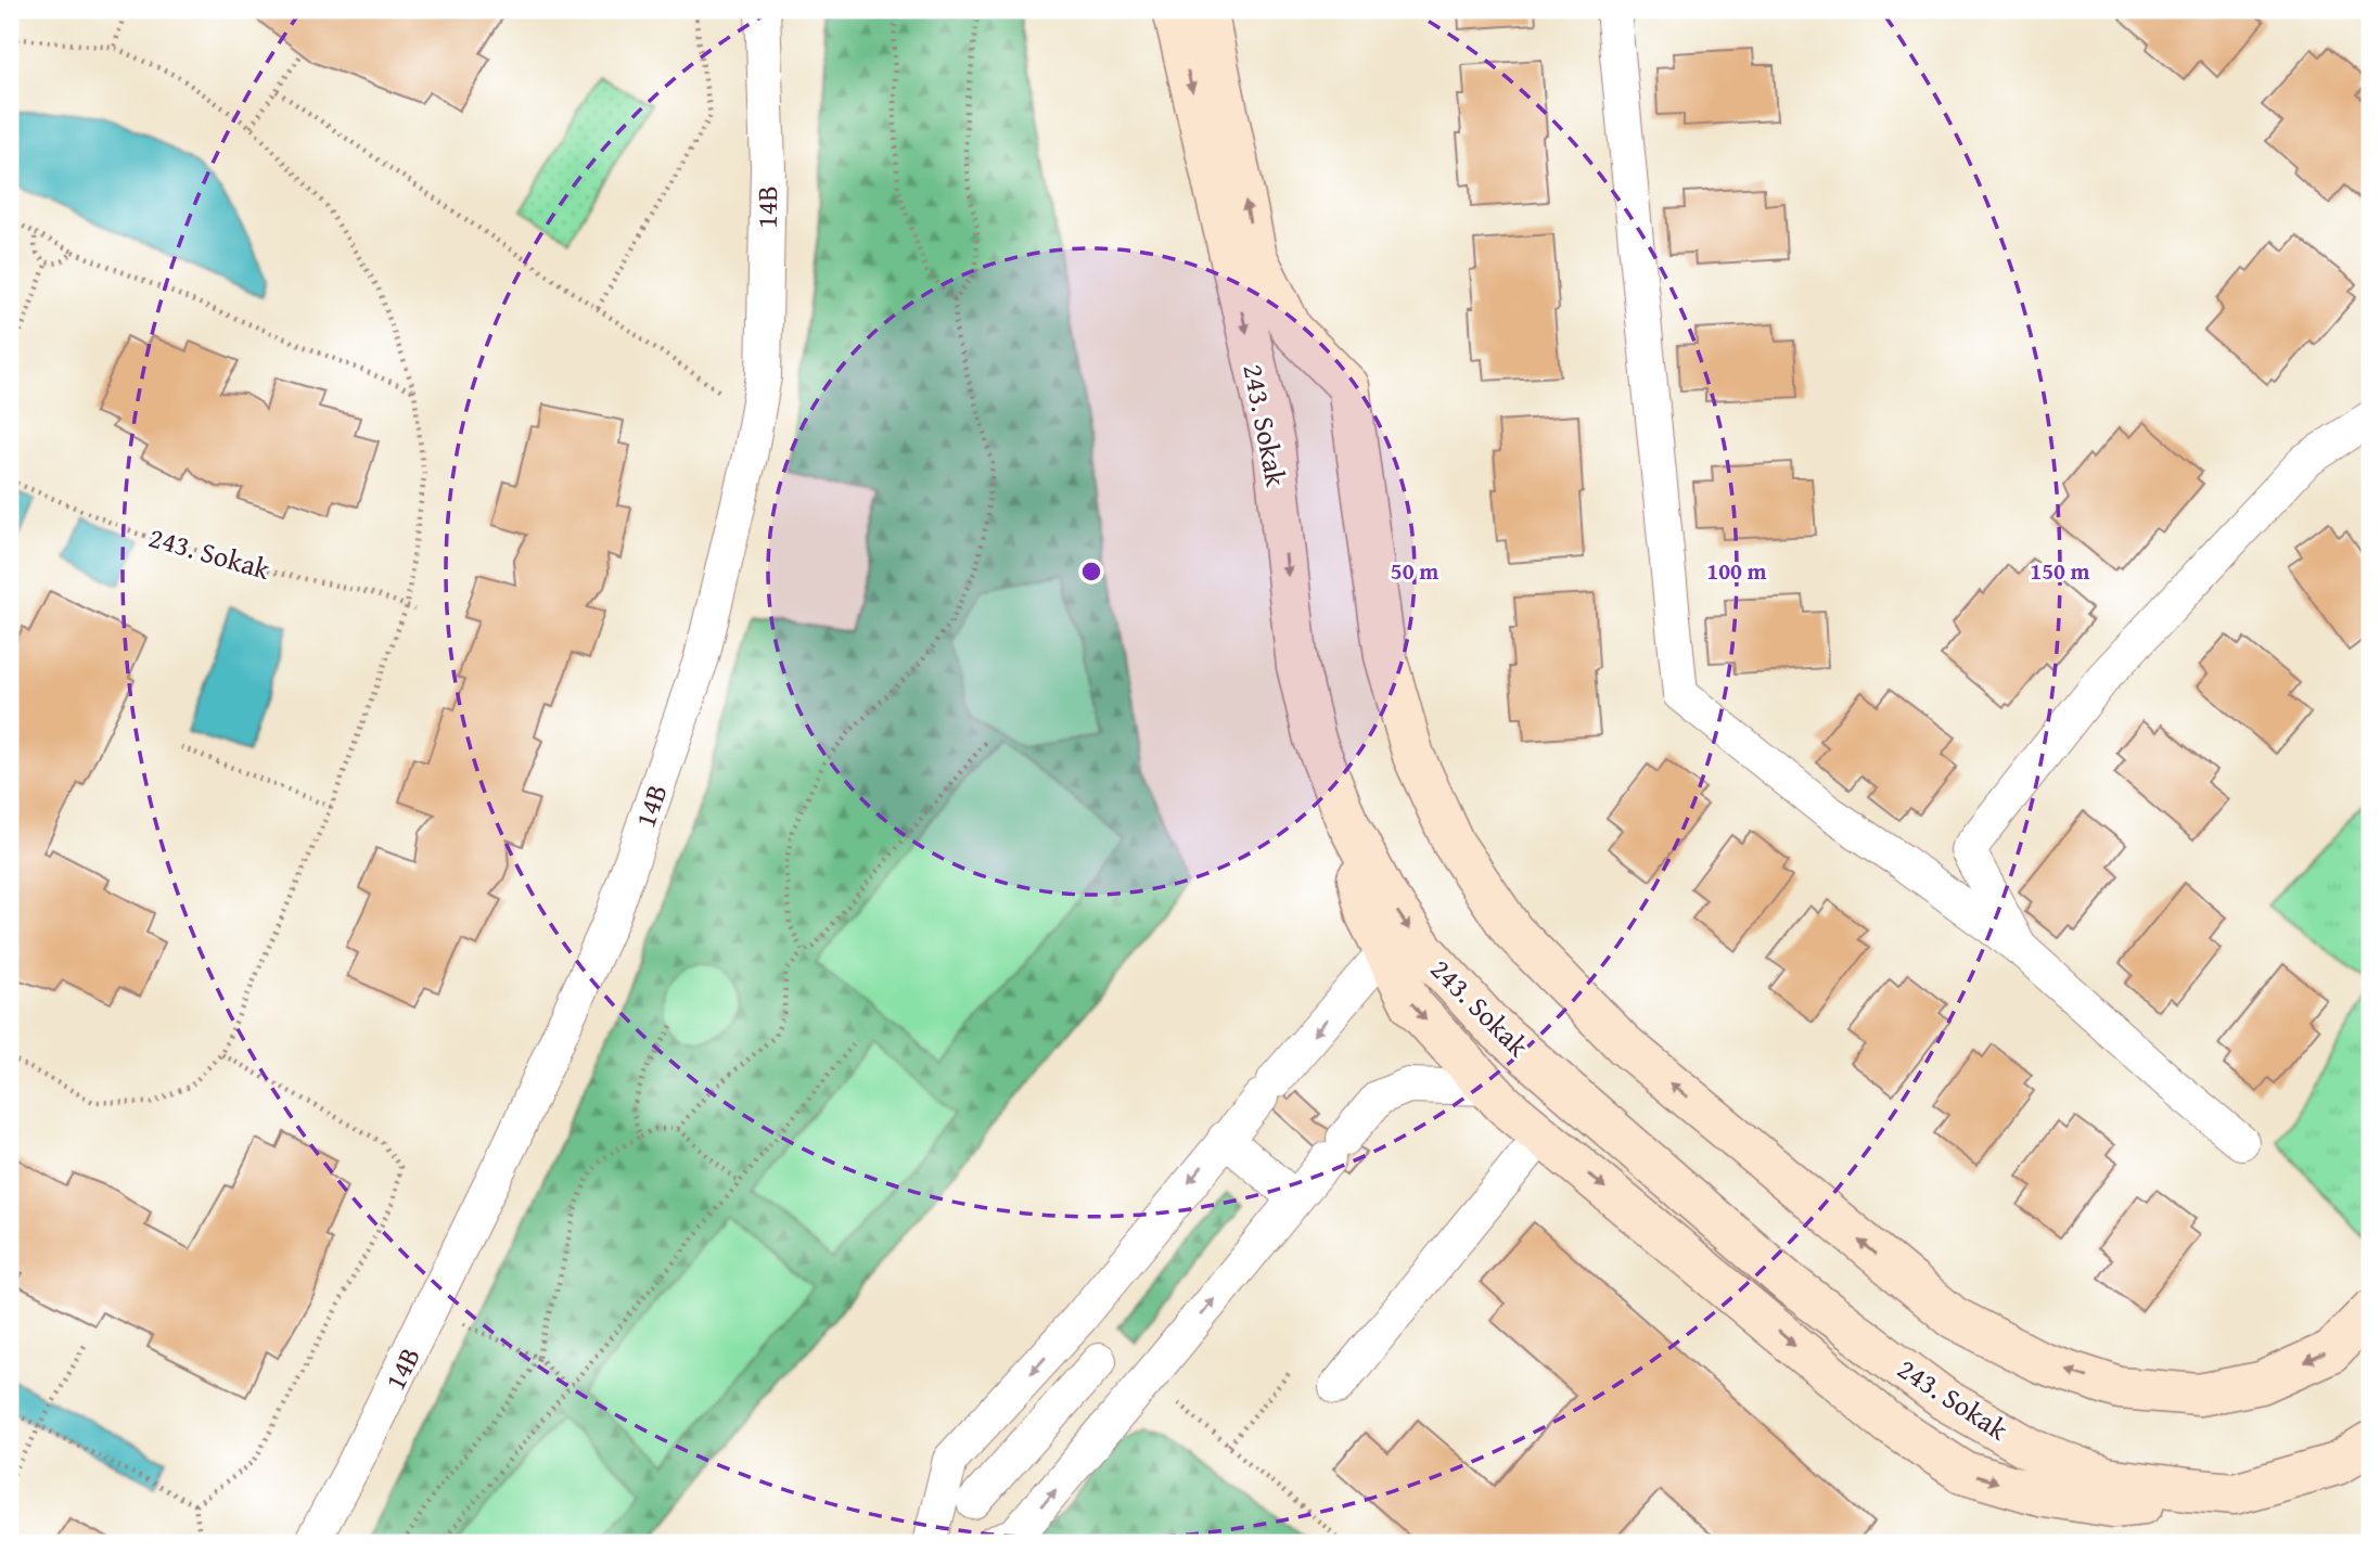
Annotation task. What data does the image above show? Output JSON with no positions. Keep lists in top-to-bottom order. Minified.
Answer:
{"streets":{"street":["14B","243. Sokak"]},"rings":["50 m","100 m","150 m"]}
